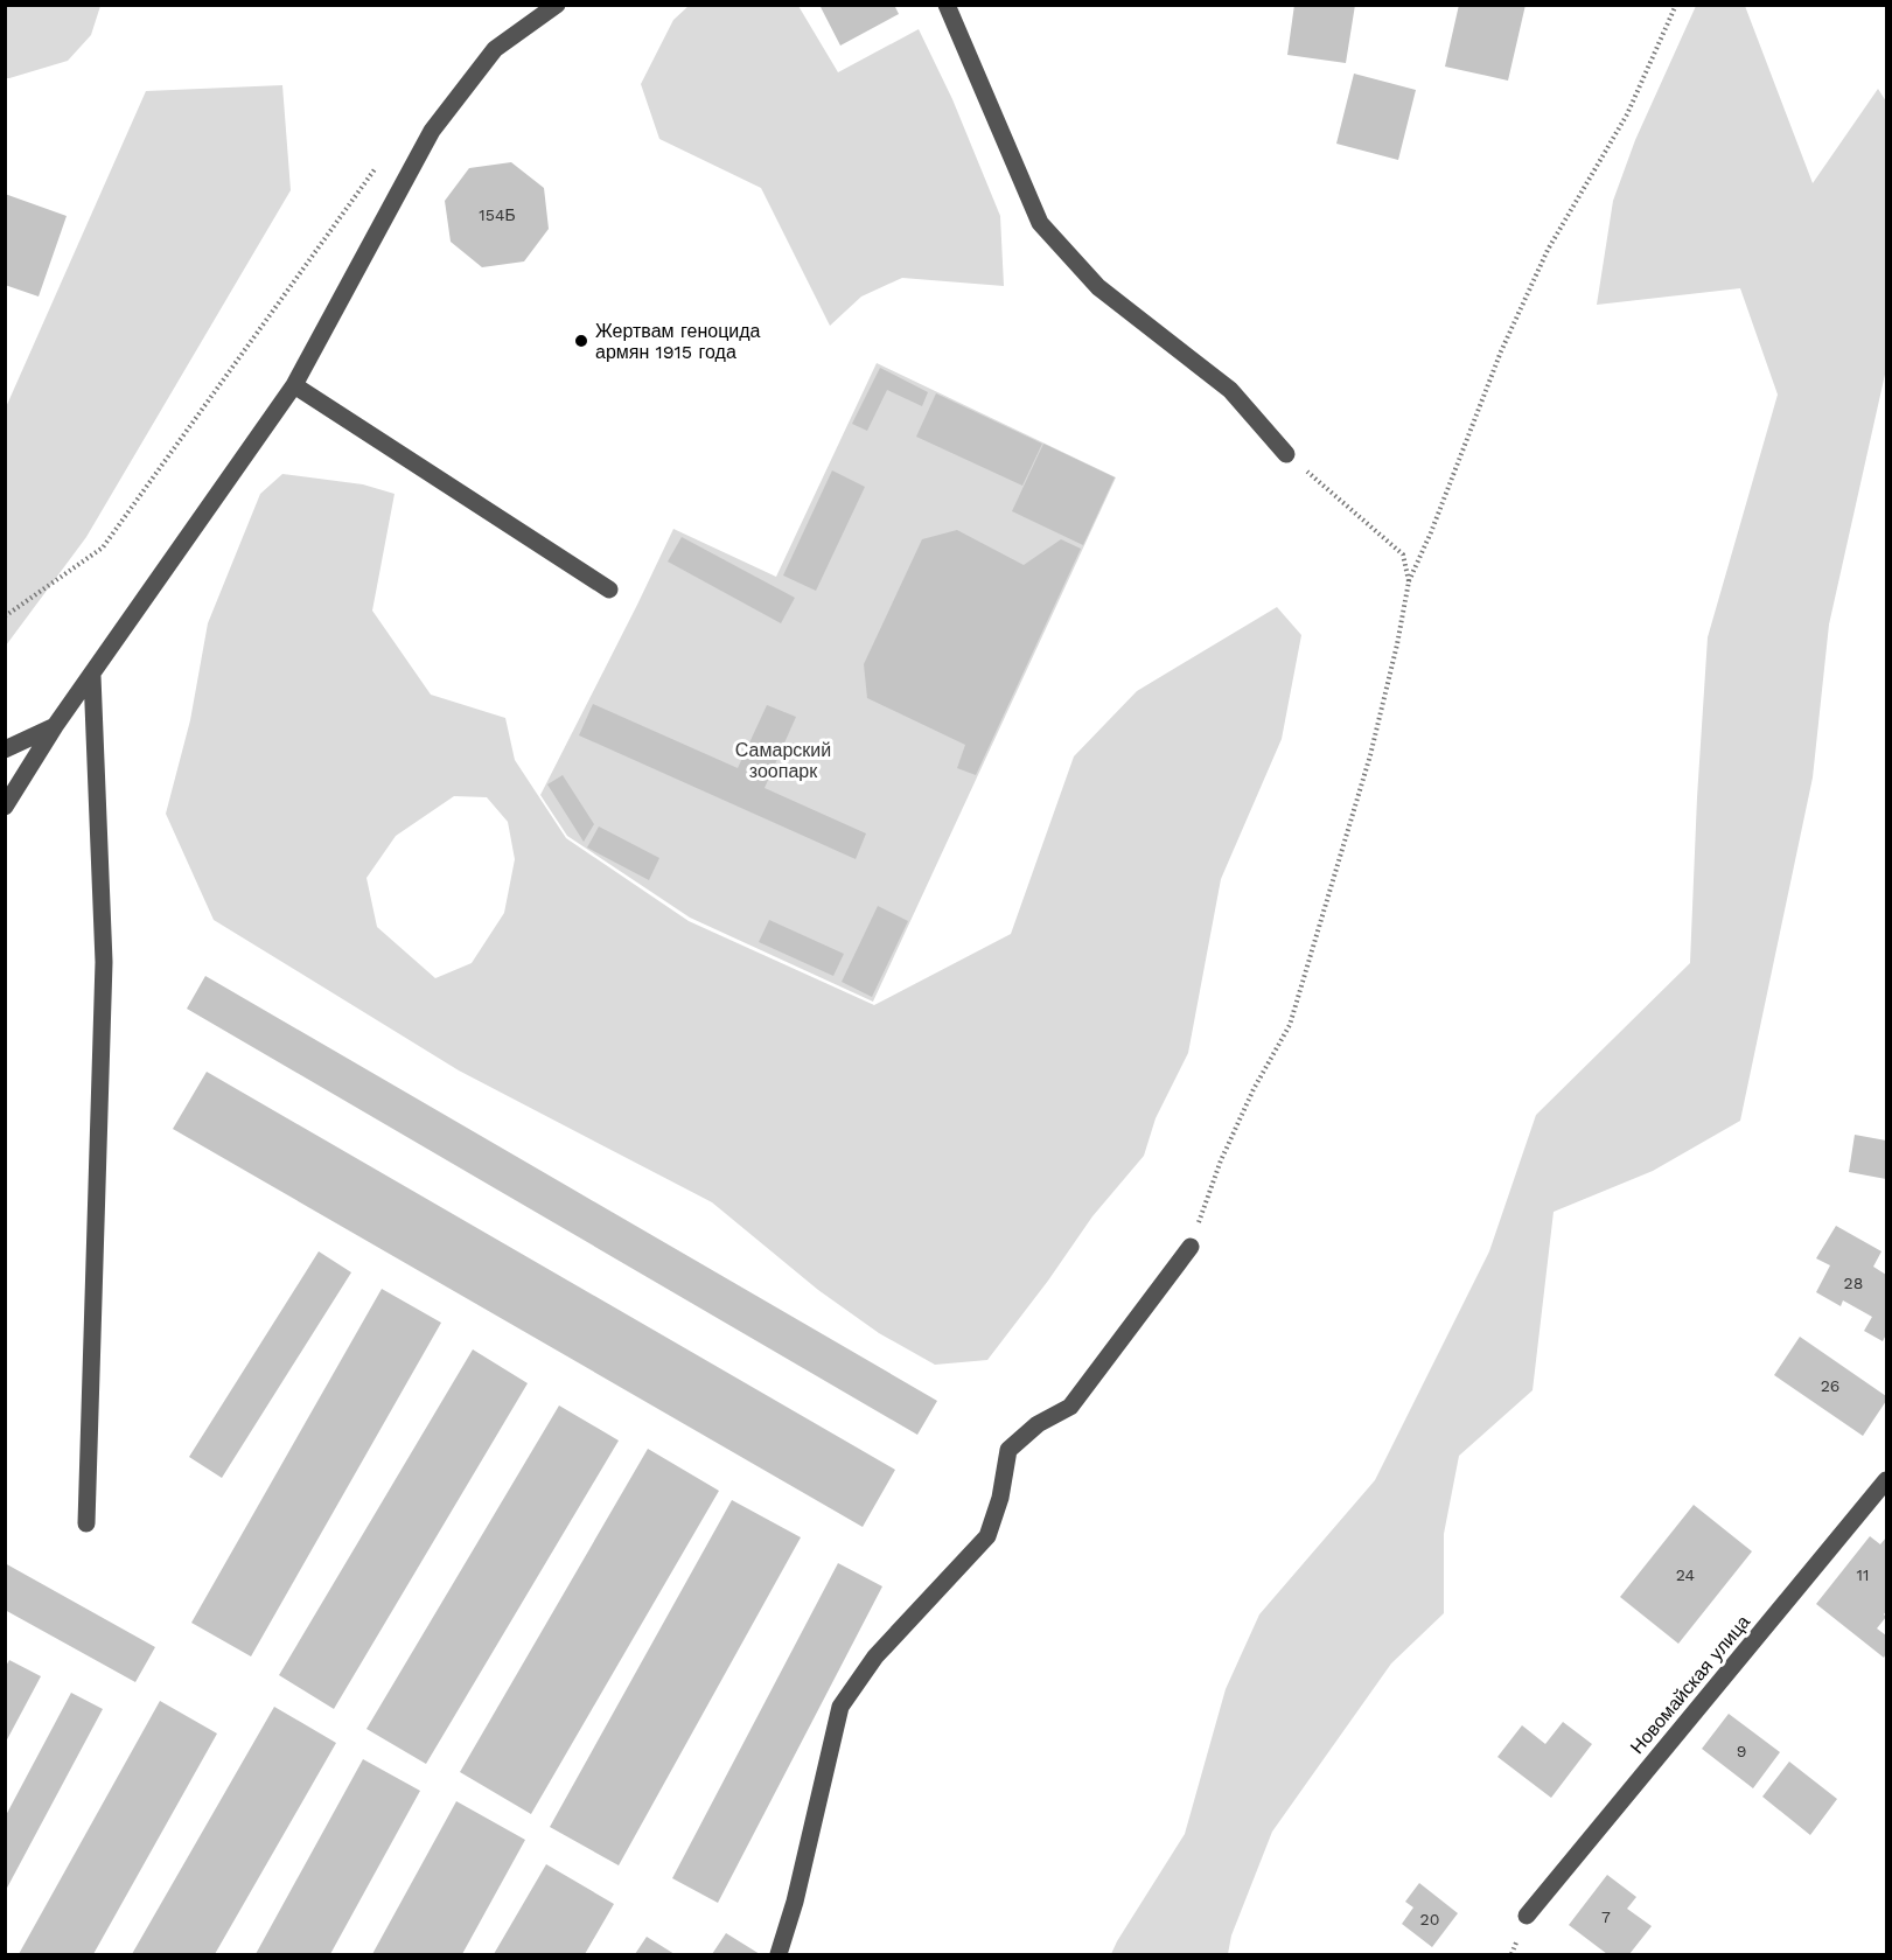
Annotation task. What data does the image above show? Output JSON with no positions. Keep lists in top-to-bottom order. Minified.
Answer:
{"streets":{"street":["Новомайская улица"]},"parks":["Самарский зоопарк"],"places":["Жертвам геноцида армян 1915 года"],"house_numbers":["154Б","28","26","24","11","9","7","20"]}
